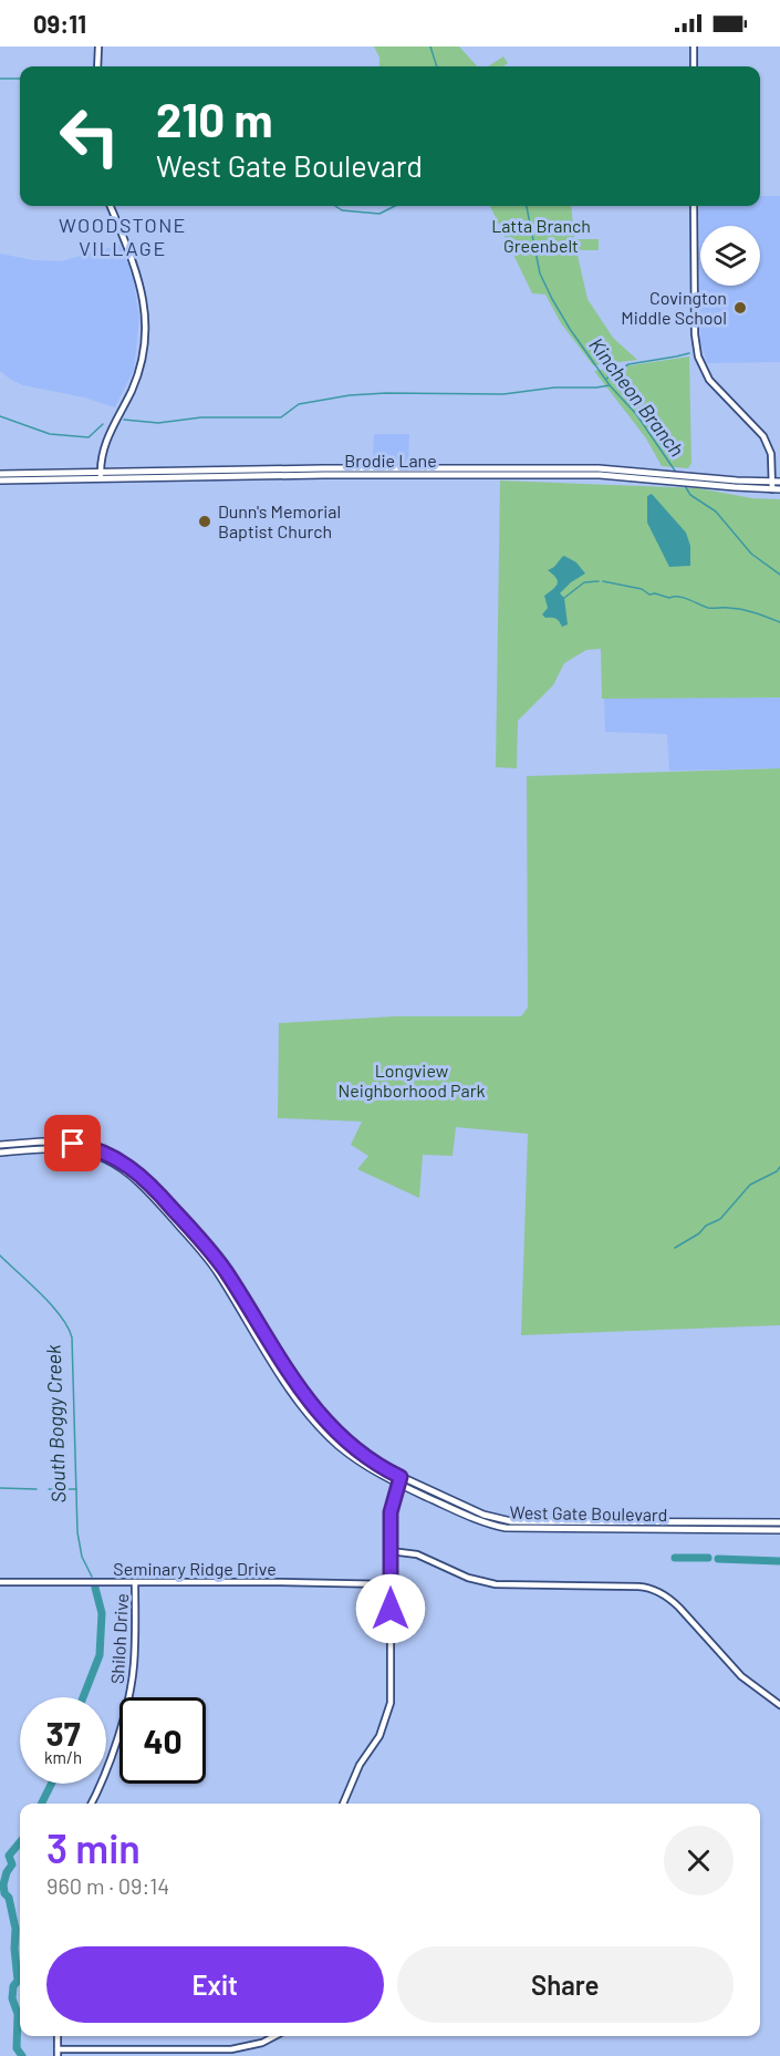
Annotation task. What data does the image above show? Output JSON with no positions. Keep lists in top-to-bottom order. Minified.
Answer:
{"streets":{"main road":["Brodie Lane","West Gate Boulevard"],"street":["Seminary Ridge Drive","Shiloh Drive"]},"crossings":[["Seminary Ridge Drive","Shiloh Drive"]],"districts":["WOODSTONE VILLAGE"],"water":["Kincheon Branch","South Boggy Creek"],"parks":["Latta Branch Greenbelt","Longview Neighborhood Park"],"places":["Covington Middle School","Dunn's Memorial Baptist Church"],"page":{"status":"09:11","turn":["210 m","West Gate Boulevard"],"speed":"37 km/h","limit":"40","heading":["3 min","960 m · 09:14"],"buttons":["Exit","Share"]}}
